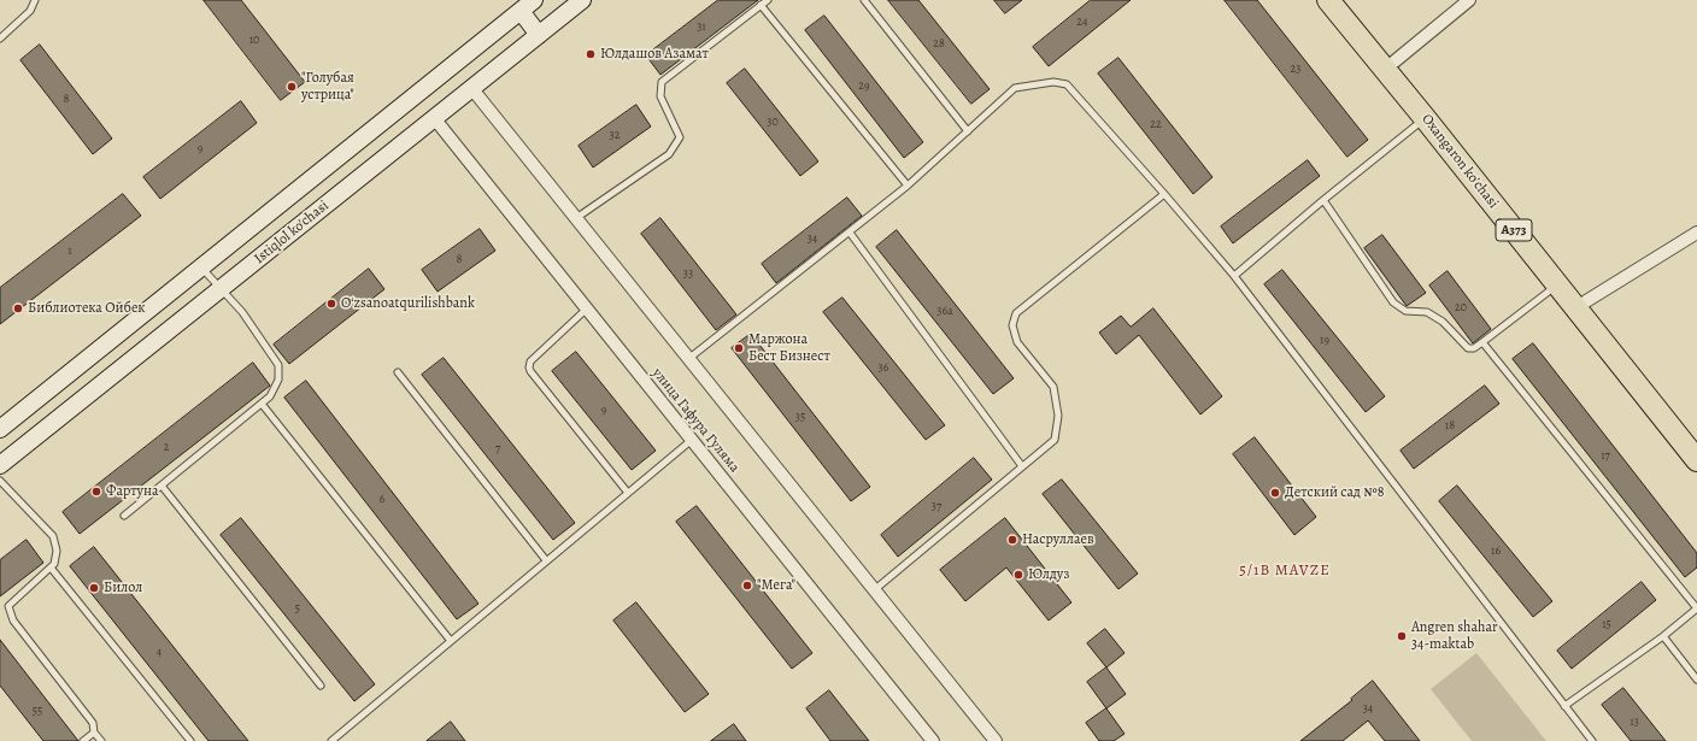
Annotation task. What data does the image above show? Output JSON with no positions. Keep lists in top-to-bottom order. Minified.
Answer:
{"streets":{"highway":["Oxangaron ko'chasi","A373"],"main road":["Istiqlol ko'chasi"],"street":["улица Гафура Гуляма"]},"crossings":[["Istiqlol ko'chasi","улица Гафура Гуляма"]],"districts":["5/1B MAVZE"],"places":["Юлдашов Азамат","\"Голубая устрица\"","Oʻzsanoatqurilishbank","Библиотека Ойбек","Маржона Бест Бизнест","Фартуна","Детский сад №8","Насруллаев","Юлдуз","\"Мега\"","Билол","Angren shahar 34-maktab"],"house_numbers":["24","31","10","28","23","29","8","30","22","32","9","34","1","8","33","20","36а","19","36","9","35","18","2","7","17","6","37","16","5","15","4","34","55","13"]}
